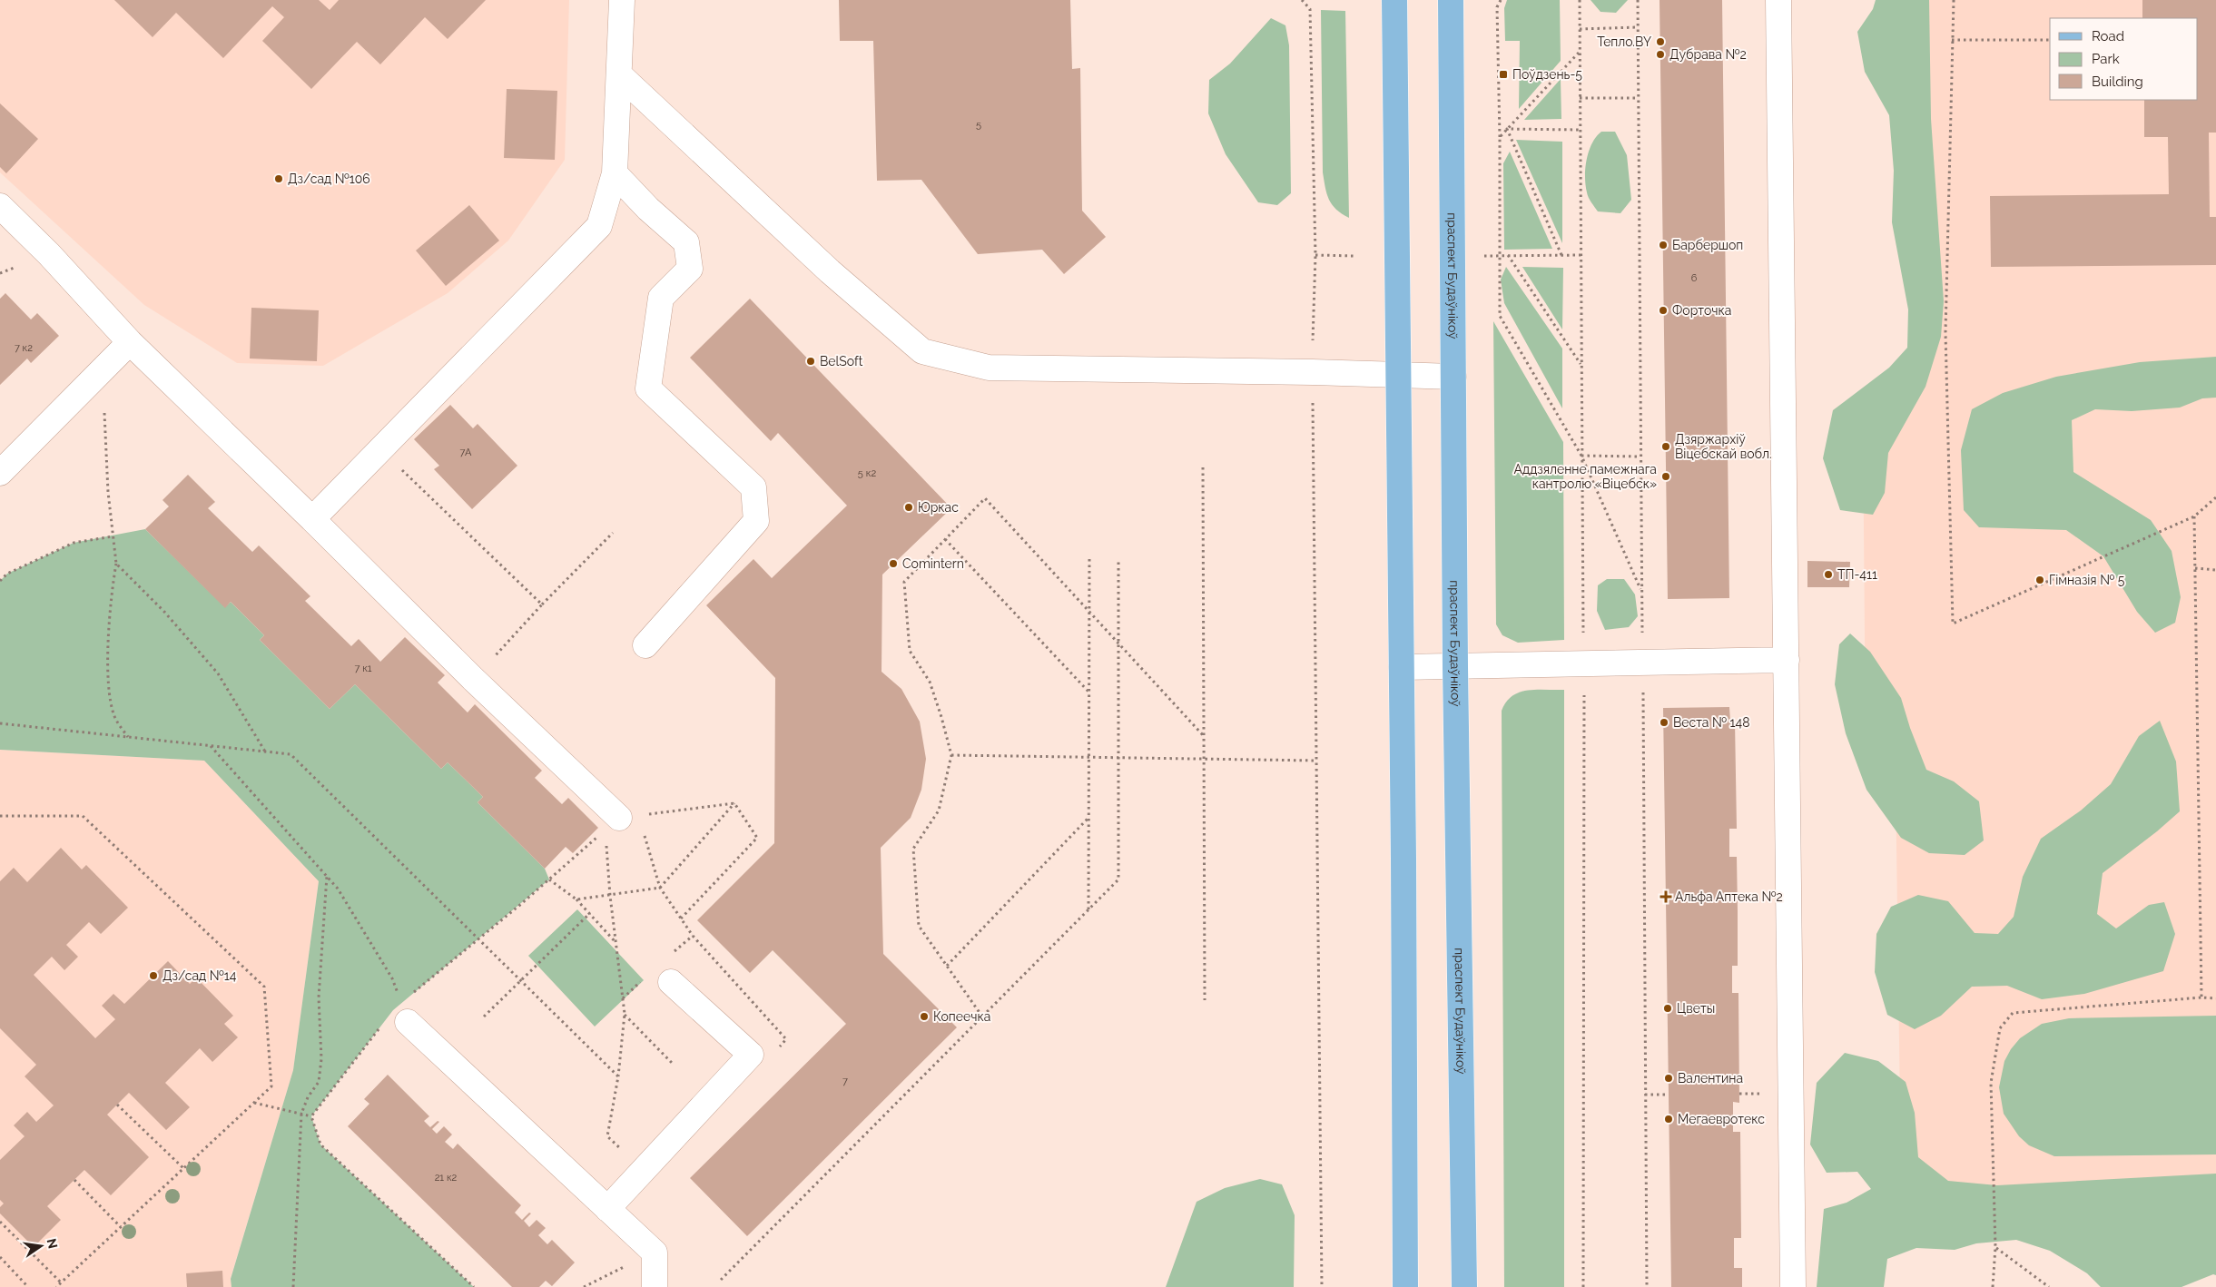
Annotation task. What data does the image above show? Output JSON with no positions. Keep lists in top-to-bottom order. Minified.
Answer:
{"streets":{"main road":["праспект Будаўнікоў"]},"places":{"other":["Тепло.BY","Дубрава №2","Дз/сад №106","Барбершоп","Форточка","BelSoft","Дзяржархіў Віцебскай вобл.","Аддзяленне памежнага кантролю «Віцебск»","Юркас","Comintern","ТП-411","Гімназія № 5","Веста № 148","Дз/сад №14","Цветы","Копеечка","Валентина","Мегаевротекс"],"transit":["Поўдзень-5"],"health":["Альфа Аптека №2"]},"house_numbers":["5","6","7 к2","7А","5 к2","7 к1","7","21 к2"],"legend":["Road","Park","Building"],"north":"right"}
